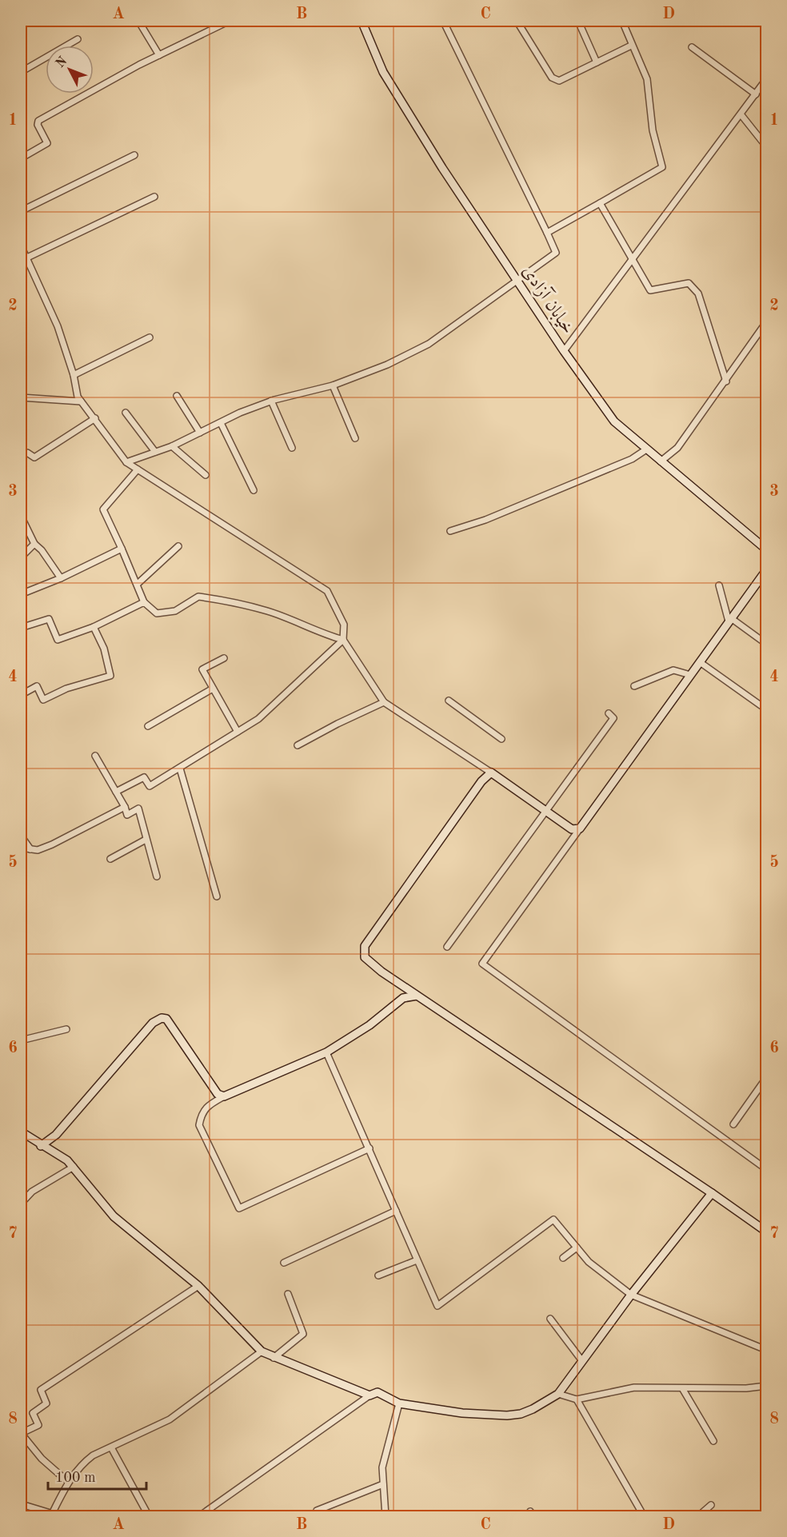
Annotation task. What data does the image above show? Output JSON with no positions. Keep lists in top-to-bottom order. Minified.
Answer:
{"streets":{"street":["خیابان آزادی"]},"scale_bar":"100 m","north":"top left","grid":{"columns":["A","B","C","D"],"rows":["1","2","3","4","5","6","7","8"]}}
